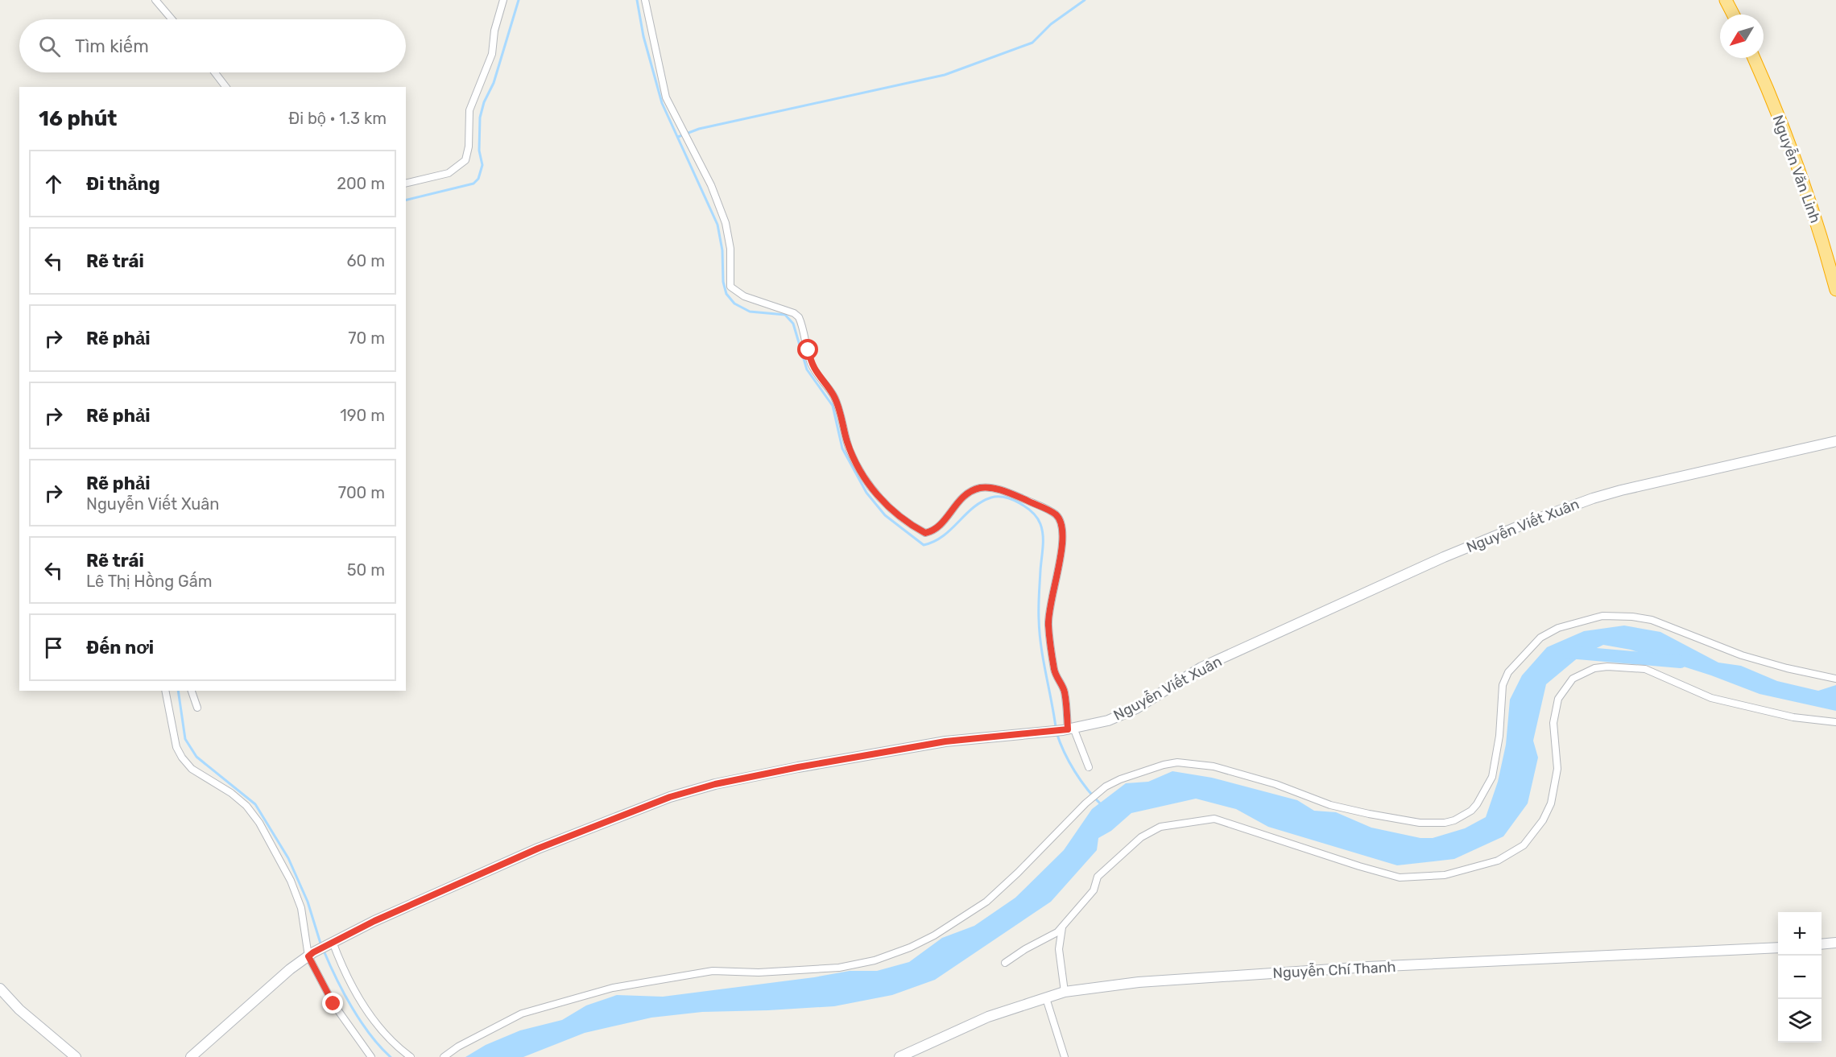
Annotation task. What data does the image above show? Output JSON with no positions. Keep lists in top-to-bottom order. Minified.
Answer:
{"streets":{"highway":["Nguyễn Văn Linh"],"street":["Nguyễn Viết Xuân","Nguyễn Chí Thanh"]},"north":"bottom left","page":{"search":"Tìm kiếm","heading":["16 phút","Đi bộ · 1.3 km"],"list":[["Đi thẳng","200 m"],["Rẽ trái","60 m"],["Rẽ phải","70 m"],["Rẽ phải","190 m"],["Rẽ phải","Nguyễn Viết Xuân","700 m"],["Rẽ trái","Lê Thị Hồng Gấm","50 m"],"Đến nơi"],"map_buttons":["+","−"]}}
